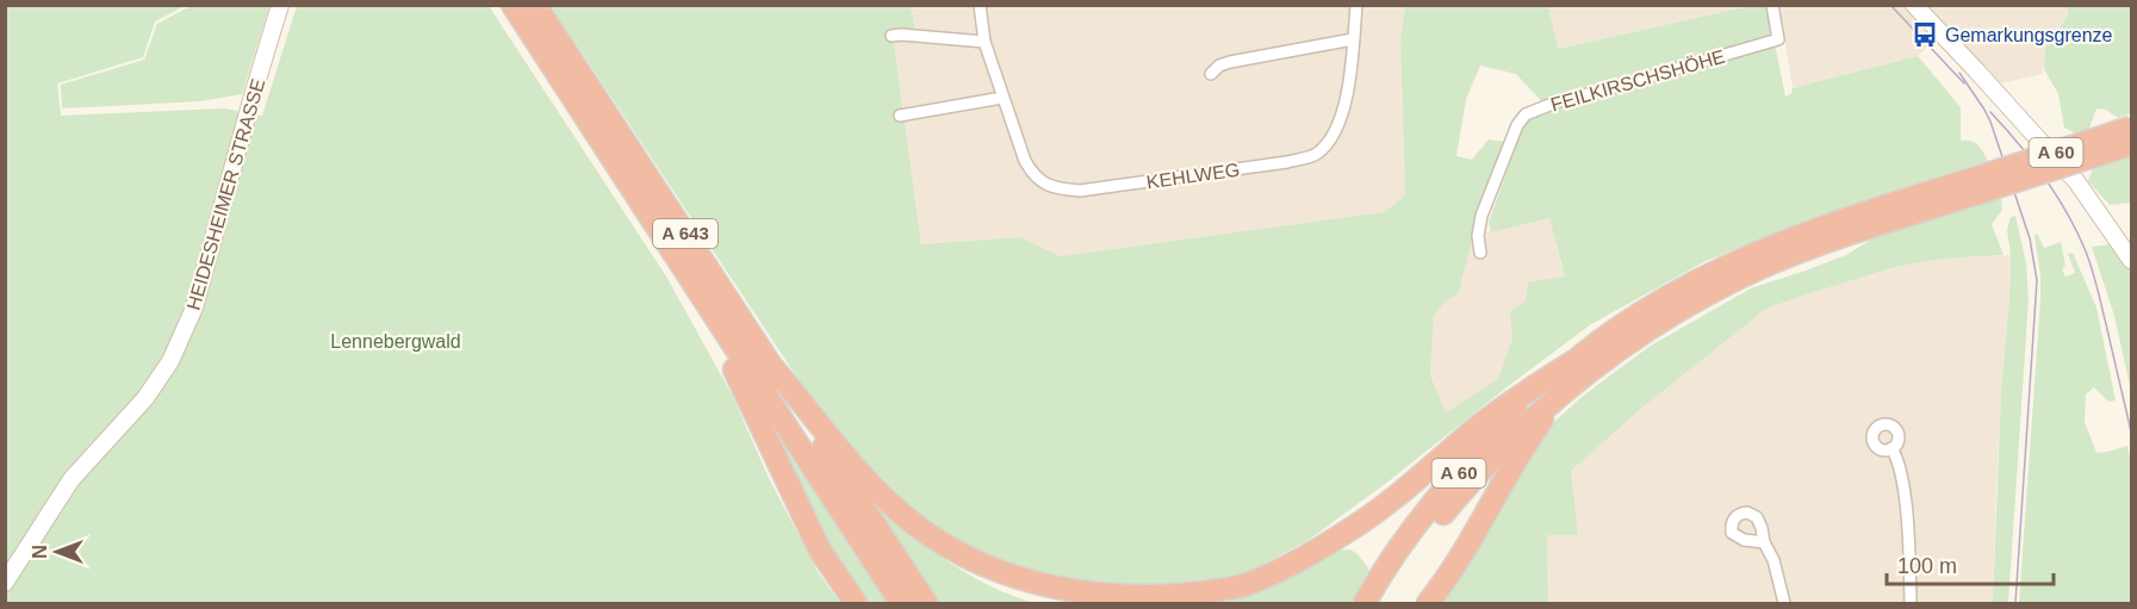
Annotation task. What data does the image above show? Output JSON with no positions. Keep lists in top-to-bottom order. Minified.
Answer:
{"streets":{"highway":["A 60","A 643"],"main road":["HEIDESHEIMER STRASSE"],"street":["FEILKIRSCHSHÖHE","KEHLWEG"]},"parks":["Lennebergwald"],"places":{"bus stop":["Gemarkungsgrenze"]},"scale_bar":"100 m","north":"left"}
